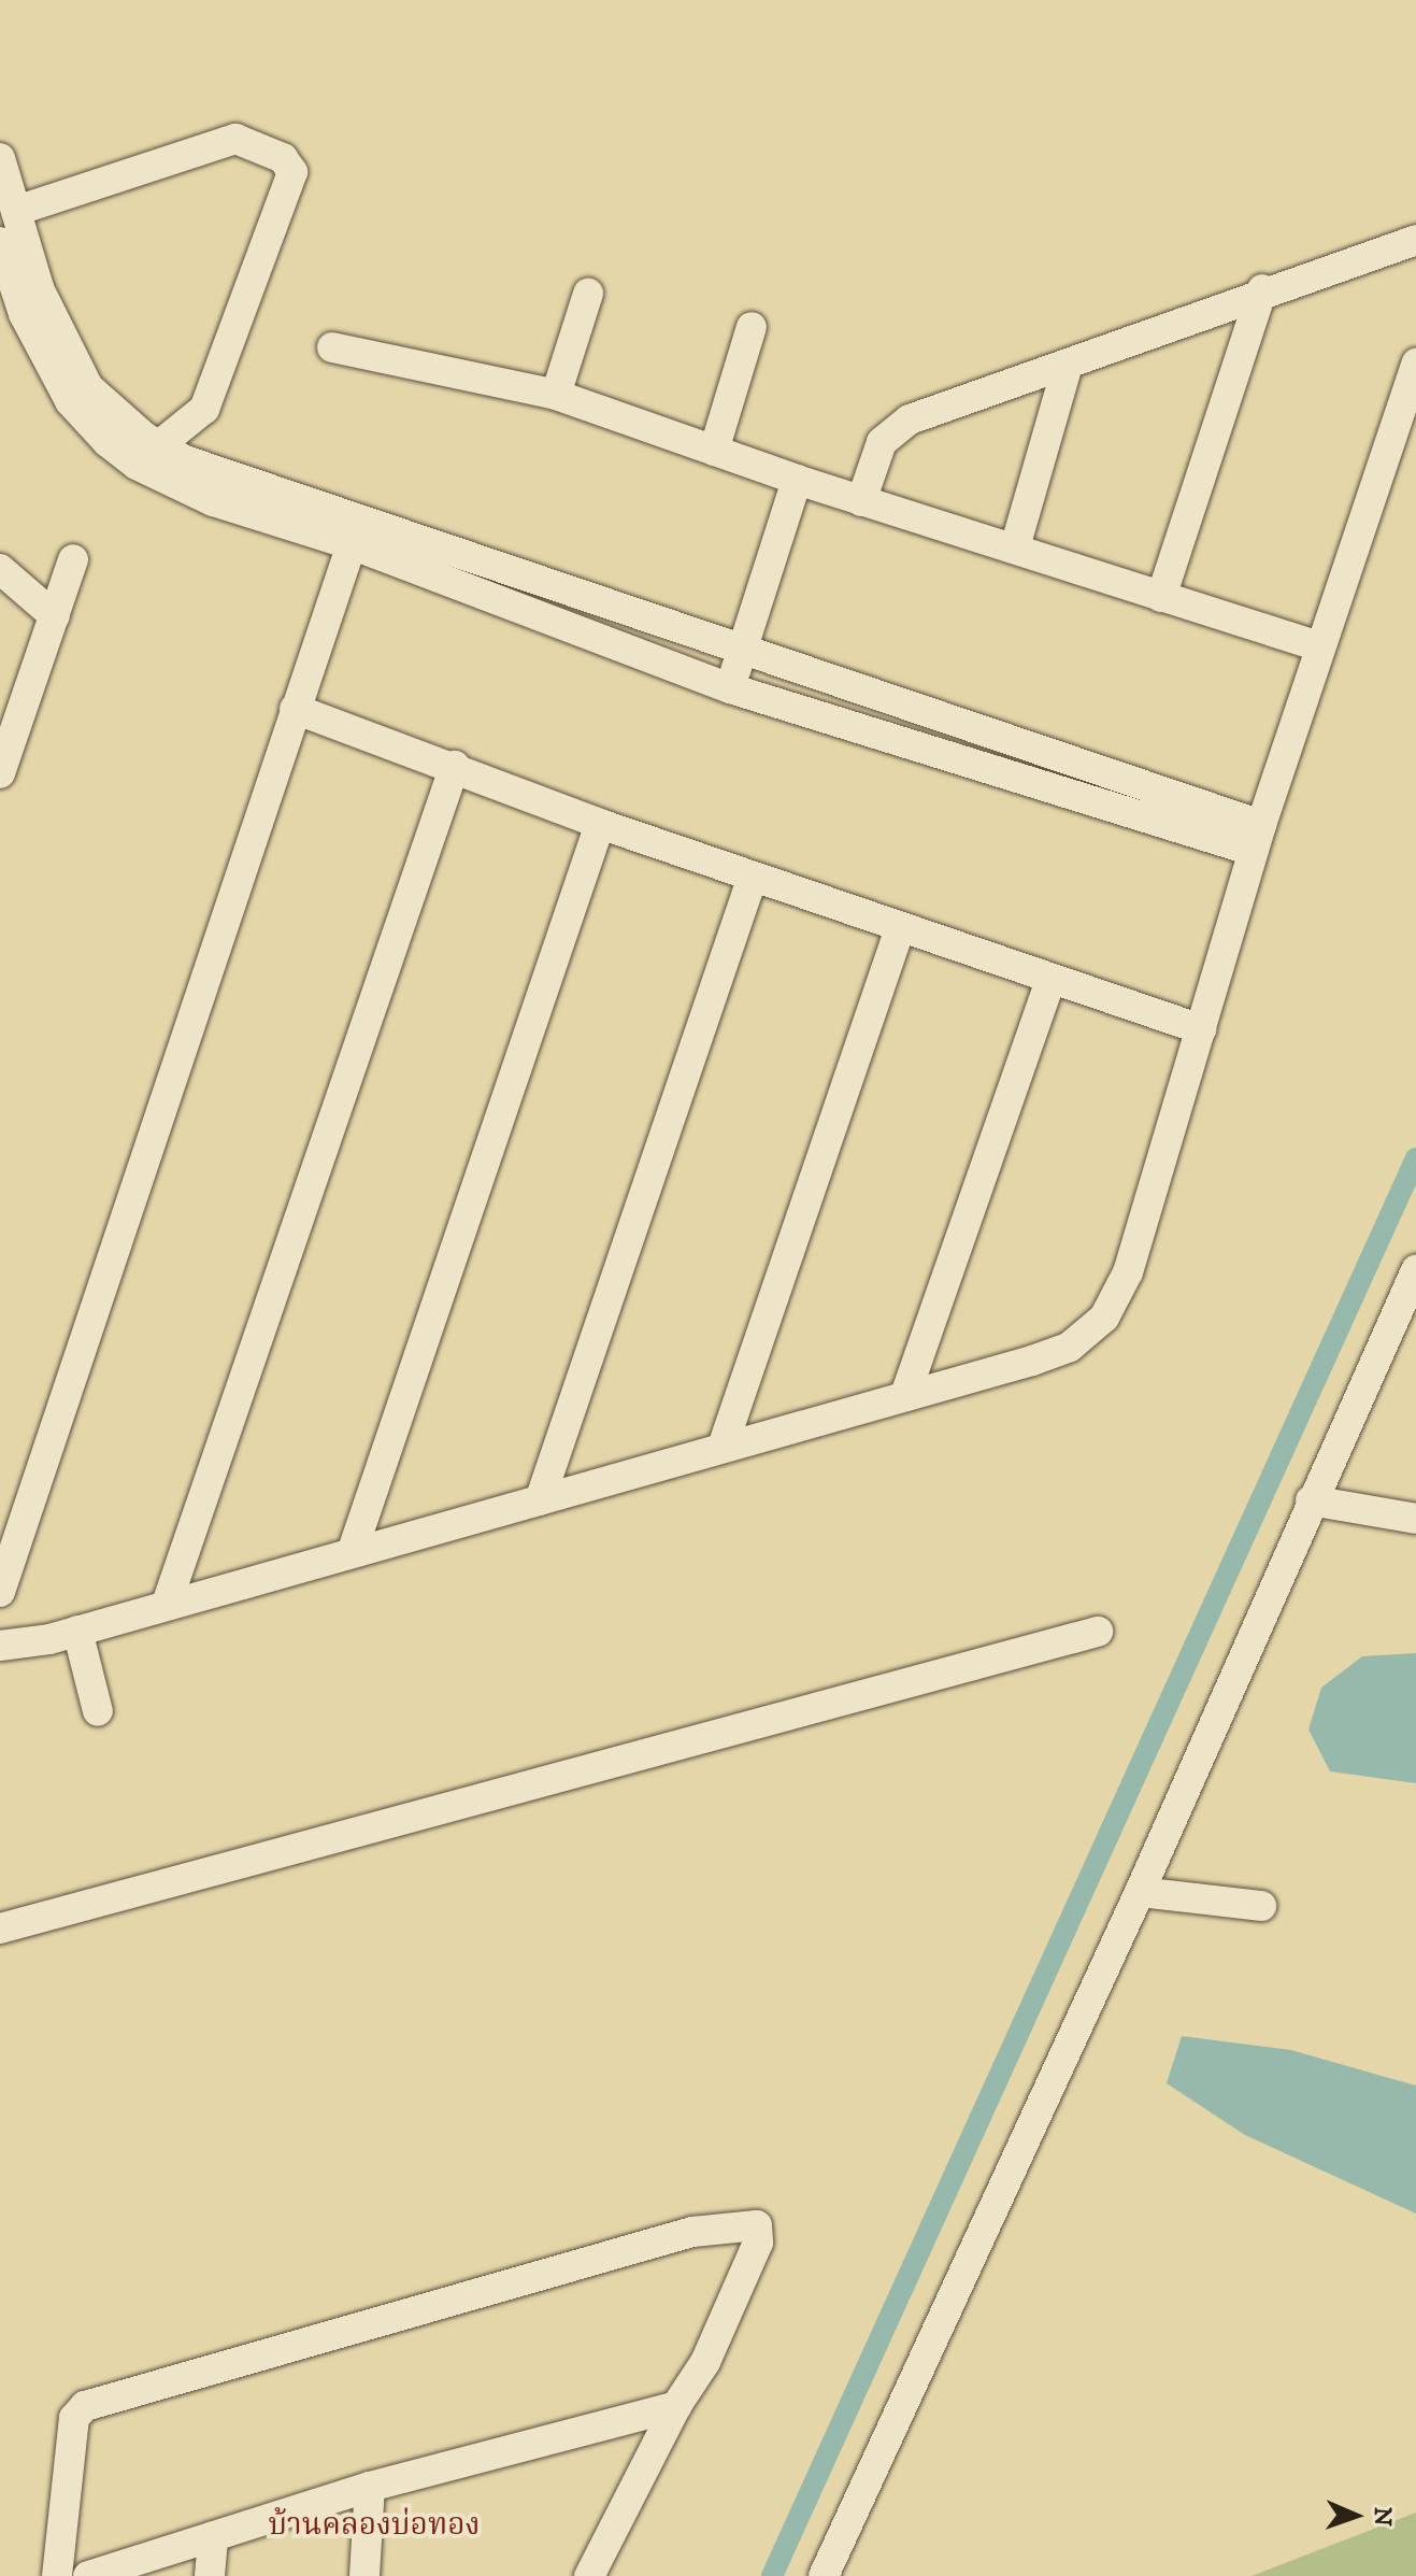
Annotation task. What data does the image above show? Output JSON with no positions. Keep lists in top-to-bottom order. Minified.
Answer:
{"districts":["บ้านคลองบ่อทอง"],"north":"right"}
